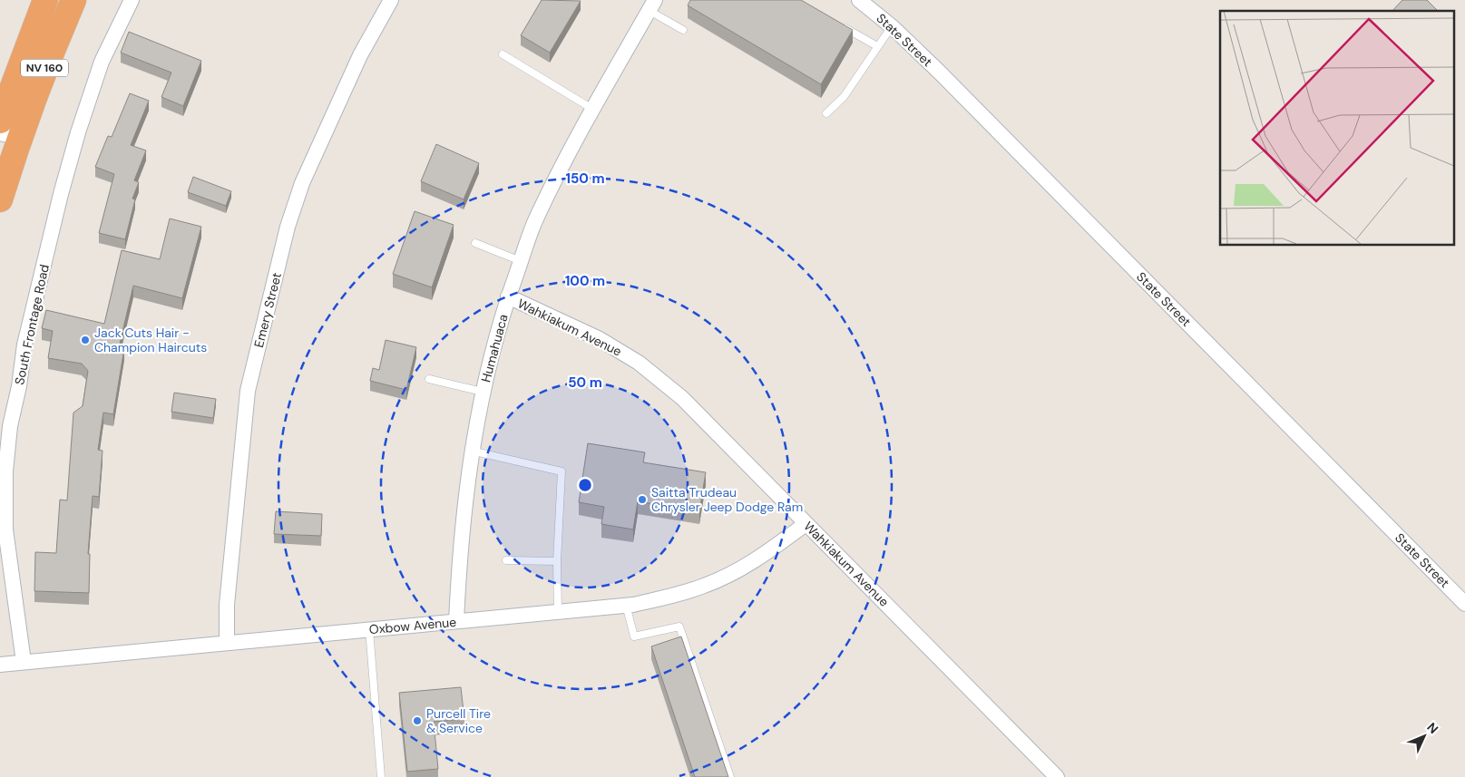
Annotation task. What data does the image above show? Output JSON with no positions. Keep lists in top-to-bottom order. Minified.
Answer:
{"streets":{"highway":["NV 160"],"street":["State Street","Emery Street","South Frontage Road","Wahkiakum Avenue","Humahuaca","Oxbow Avenue"]},"crossings":[["Emery Street","Oxbow Avenue"],["South Frontage Road","Oxbow Avenue"],["Wahkiakum Avenue","Humahuaca"],["Wahkiakum Avenue","Oxbow Avenue"],["Humahuaca","Oxbow Avenue"]],"places":["Jack Cuts Hair - Champion Haircuts","Saitta Trudeau Chrysler Jeep Dodge Ram","Purcell Tire & Service"],"north":"top right","rings":["150 m","100 m","50 m"]}
